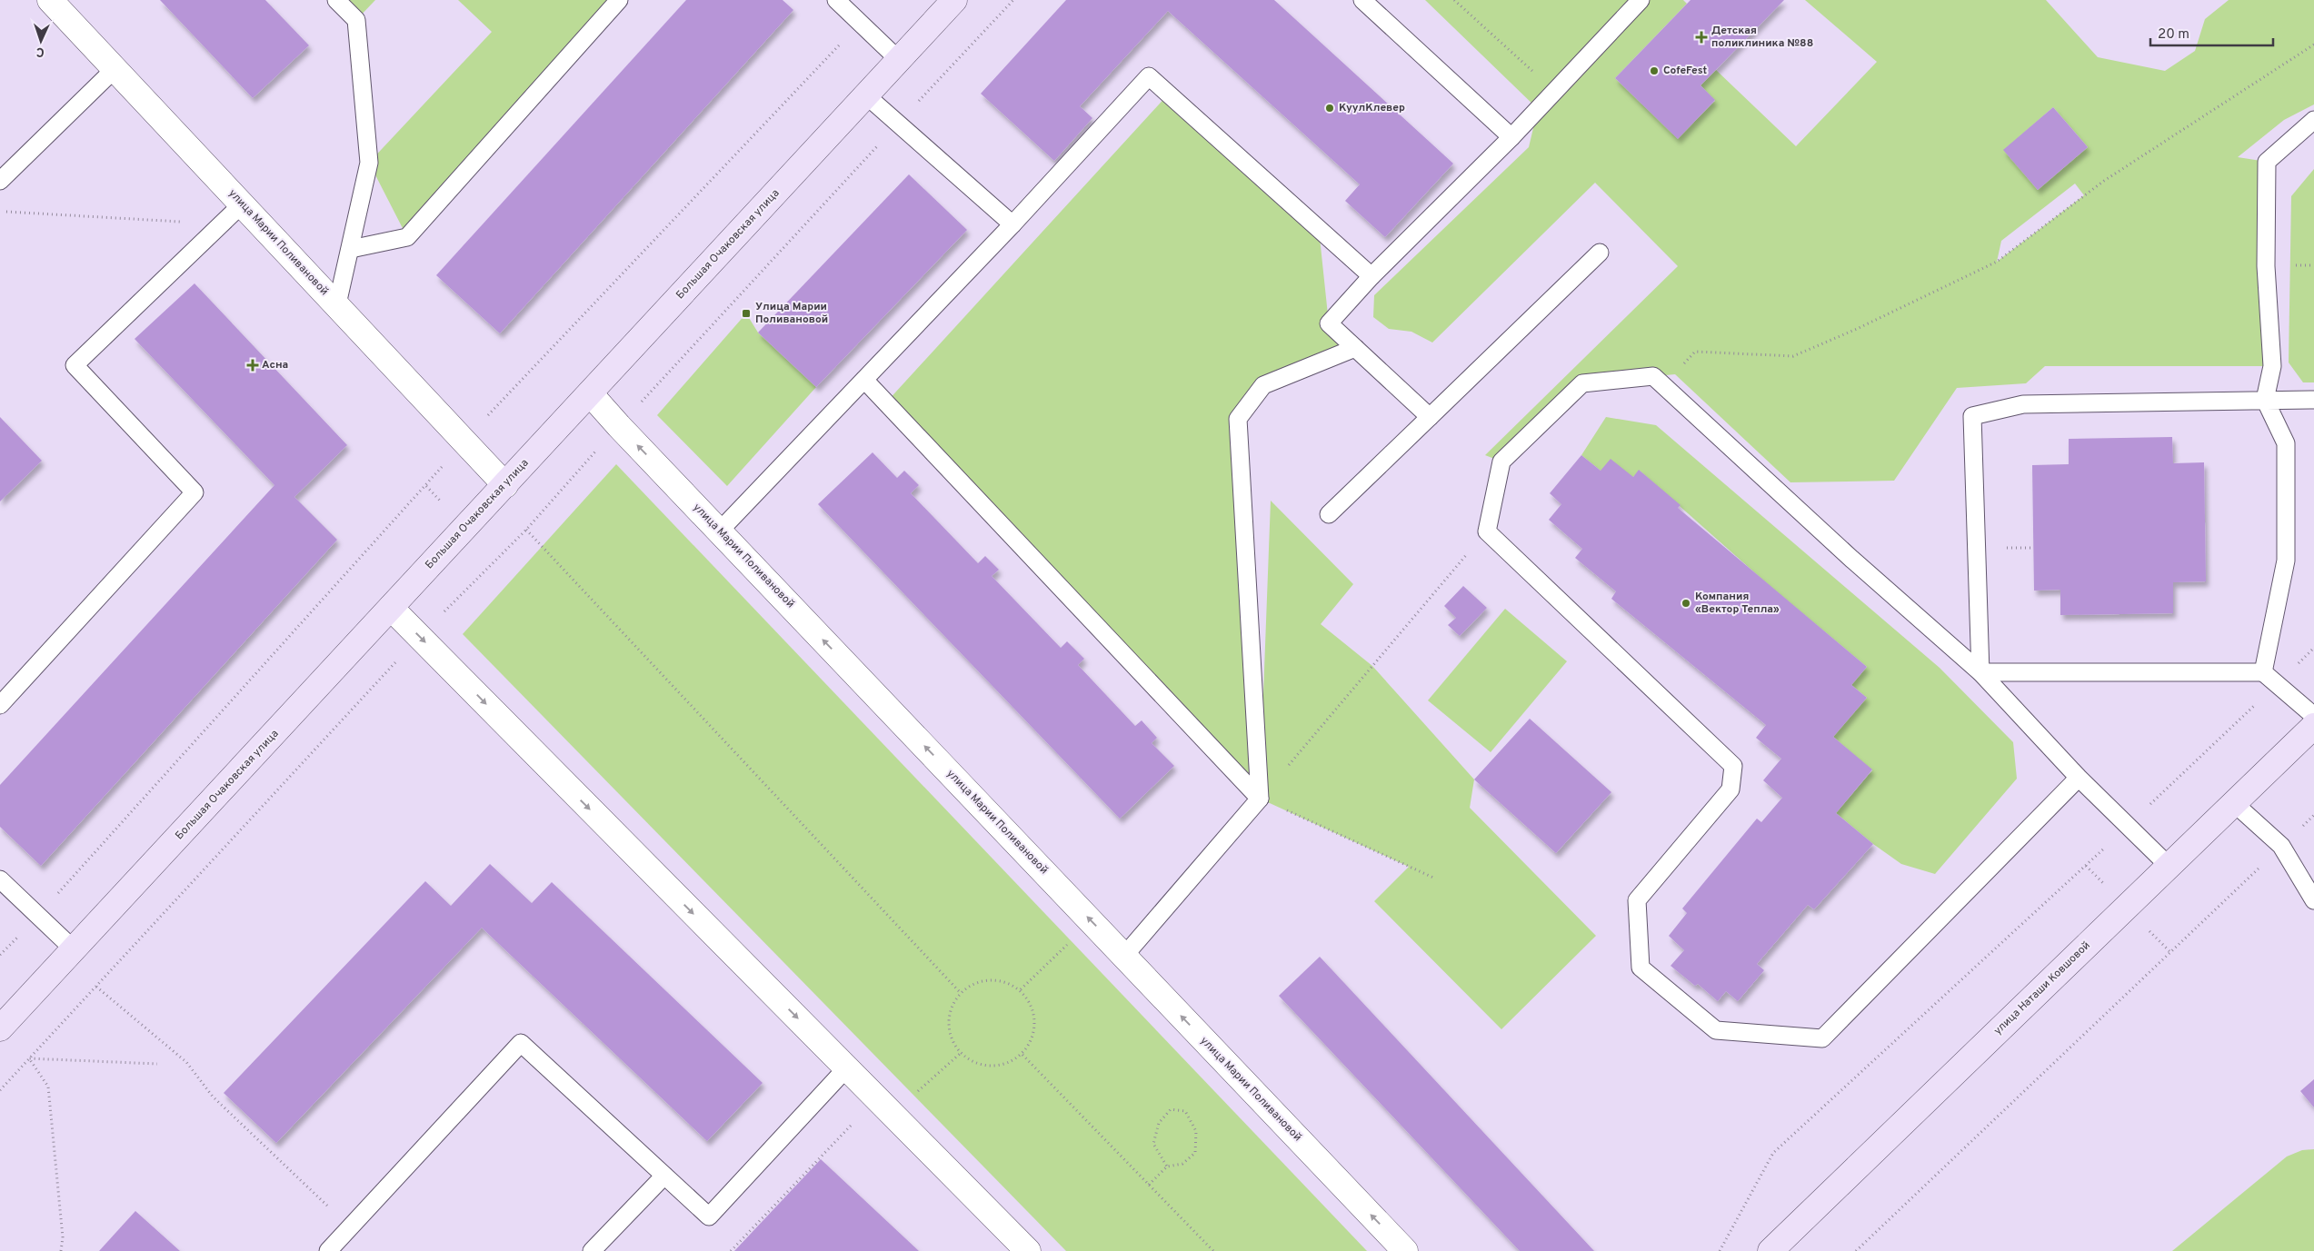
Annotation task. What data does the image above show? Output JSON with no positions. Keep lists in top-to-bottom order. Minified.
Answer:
{"streets":{"street":["улица Марии Поливановой","Большая Очаковская улица","улица Наташи Ковшовой"]},"crossings":[["улица Марии Поливановой","Большая Очаковская улица"]],"one_way":["улица Марии Поливановой"],"places":{"health":["Детская поликлиника №88","Асна"],"other":["CofeFest","КуулКлевер","Компания «Вектор Тепла»"],"transit":["Улица Марии Поливановой"]},"scale_bar":"20 m","north":"bottom"}
